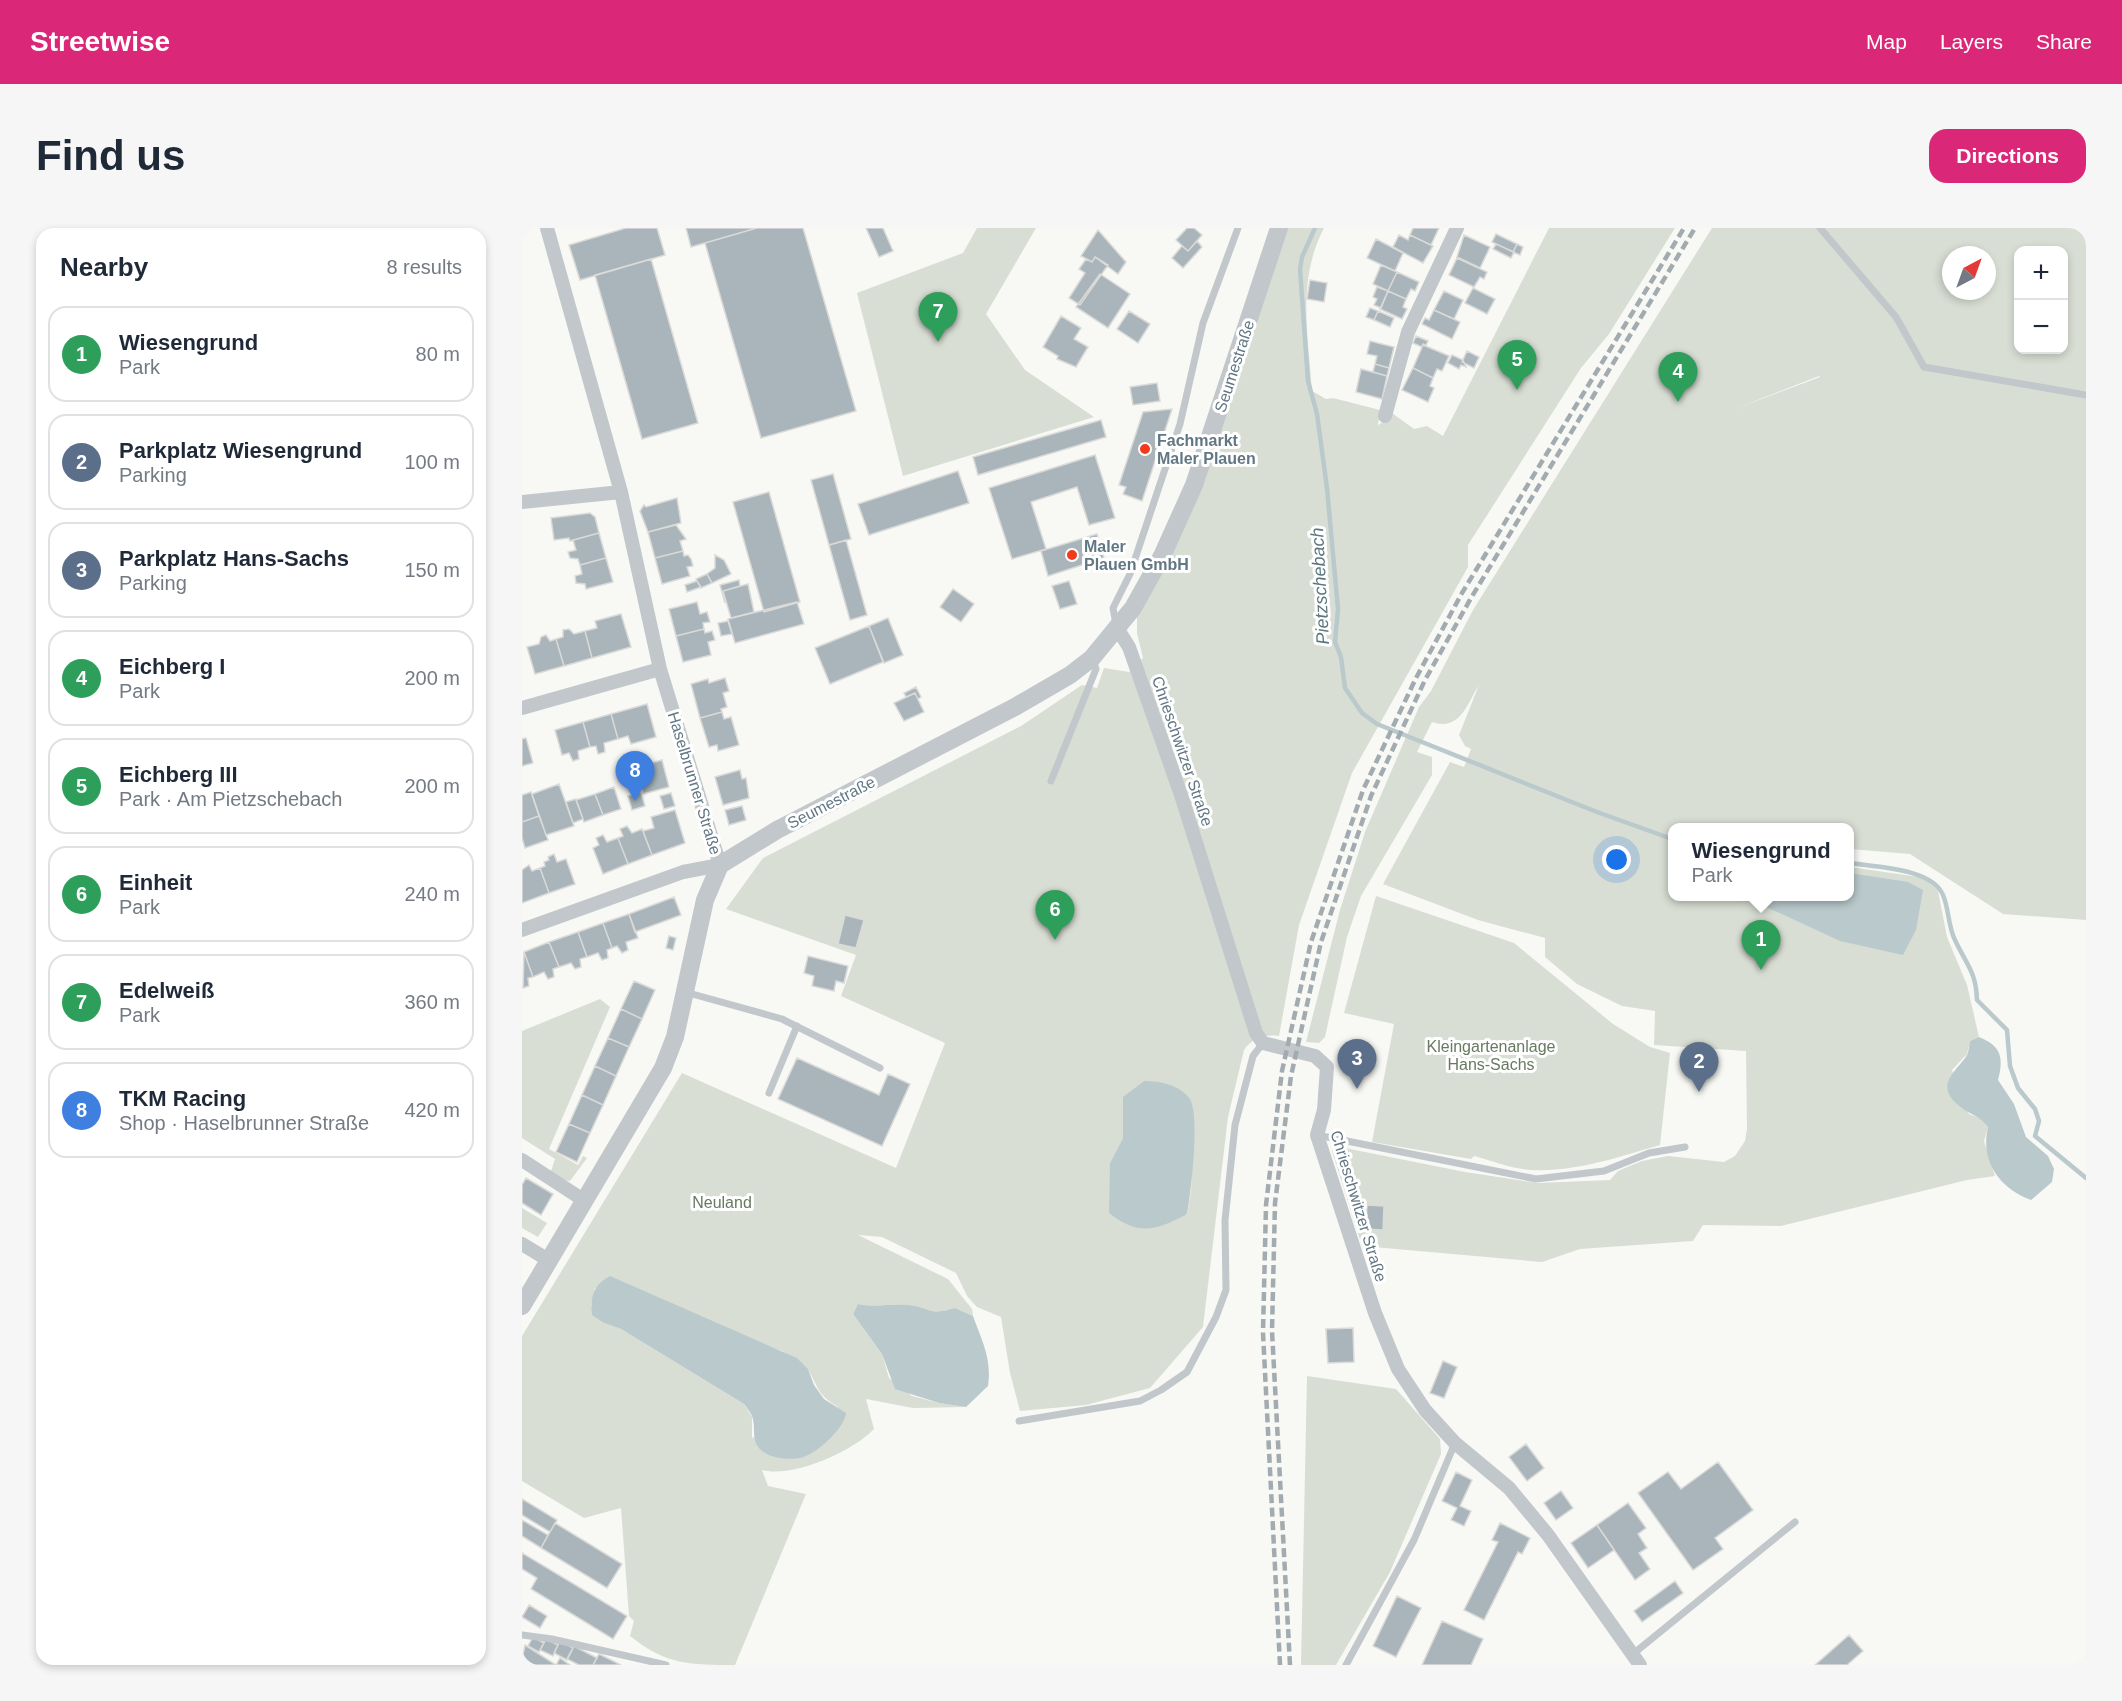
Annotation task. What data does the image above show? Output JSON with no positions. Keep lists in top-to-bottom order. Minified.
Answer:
{"streets":{"street":["Seumestraße","Chrieschwitzer Straße","Haselbrunner Straße"]},"crossings":[["Seumestraße","Chrieschwitzer Straße"],["Seumestraße","Haselbrunner Straße"]],"water":["Pietzschebach"],"parks":["Kleingartenanlage Hans-Sachs","Neuland"],"places":["Fachmarkt Maler Plauen","Maler Plauen GmbH"],"north":"top right","page":{"header":"Streetwise","nav":["Map","Layers","Share"],"buttons":"Directions","title":"Find us","heading":["Nearby","8 results"],"map_buttons":["+","−"],"pins":["7","5","4","8","6","1","3","2"],"list":[{"mark":"1","name":"Wiesengrund","note":"Park","value":"80 m"},{"mark":"2","name":"Parkplatz Wiesengrund","note":"Parking","value":"100 m"},{"mark":"3","name":"Parkplatz Hans-Sachs","note":"Parking","value":"150 m"},{"mark":"4","name":"Eichberg I","note":"Park","value":"200 m"},{"mark":"5","name":"Eichberg III","note":"Park · Am Pietzschebach","value":"200 m"},{"mark":"6","name":"Einheit","note":"Park","value":"240 m"},{"mark":"7","name":"Edelweiß","note":"Park","value":"360 m"},{"mark":"8","name":"TKM Racing","note":"Shop · Haselbrunner Straße","value":"420 m"}],"popup":["Wiesengrund","Park"]}}
